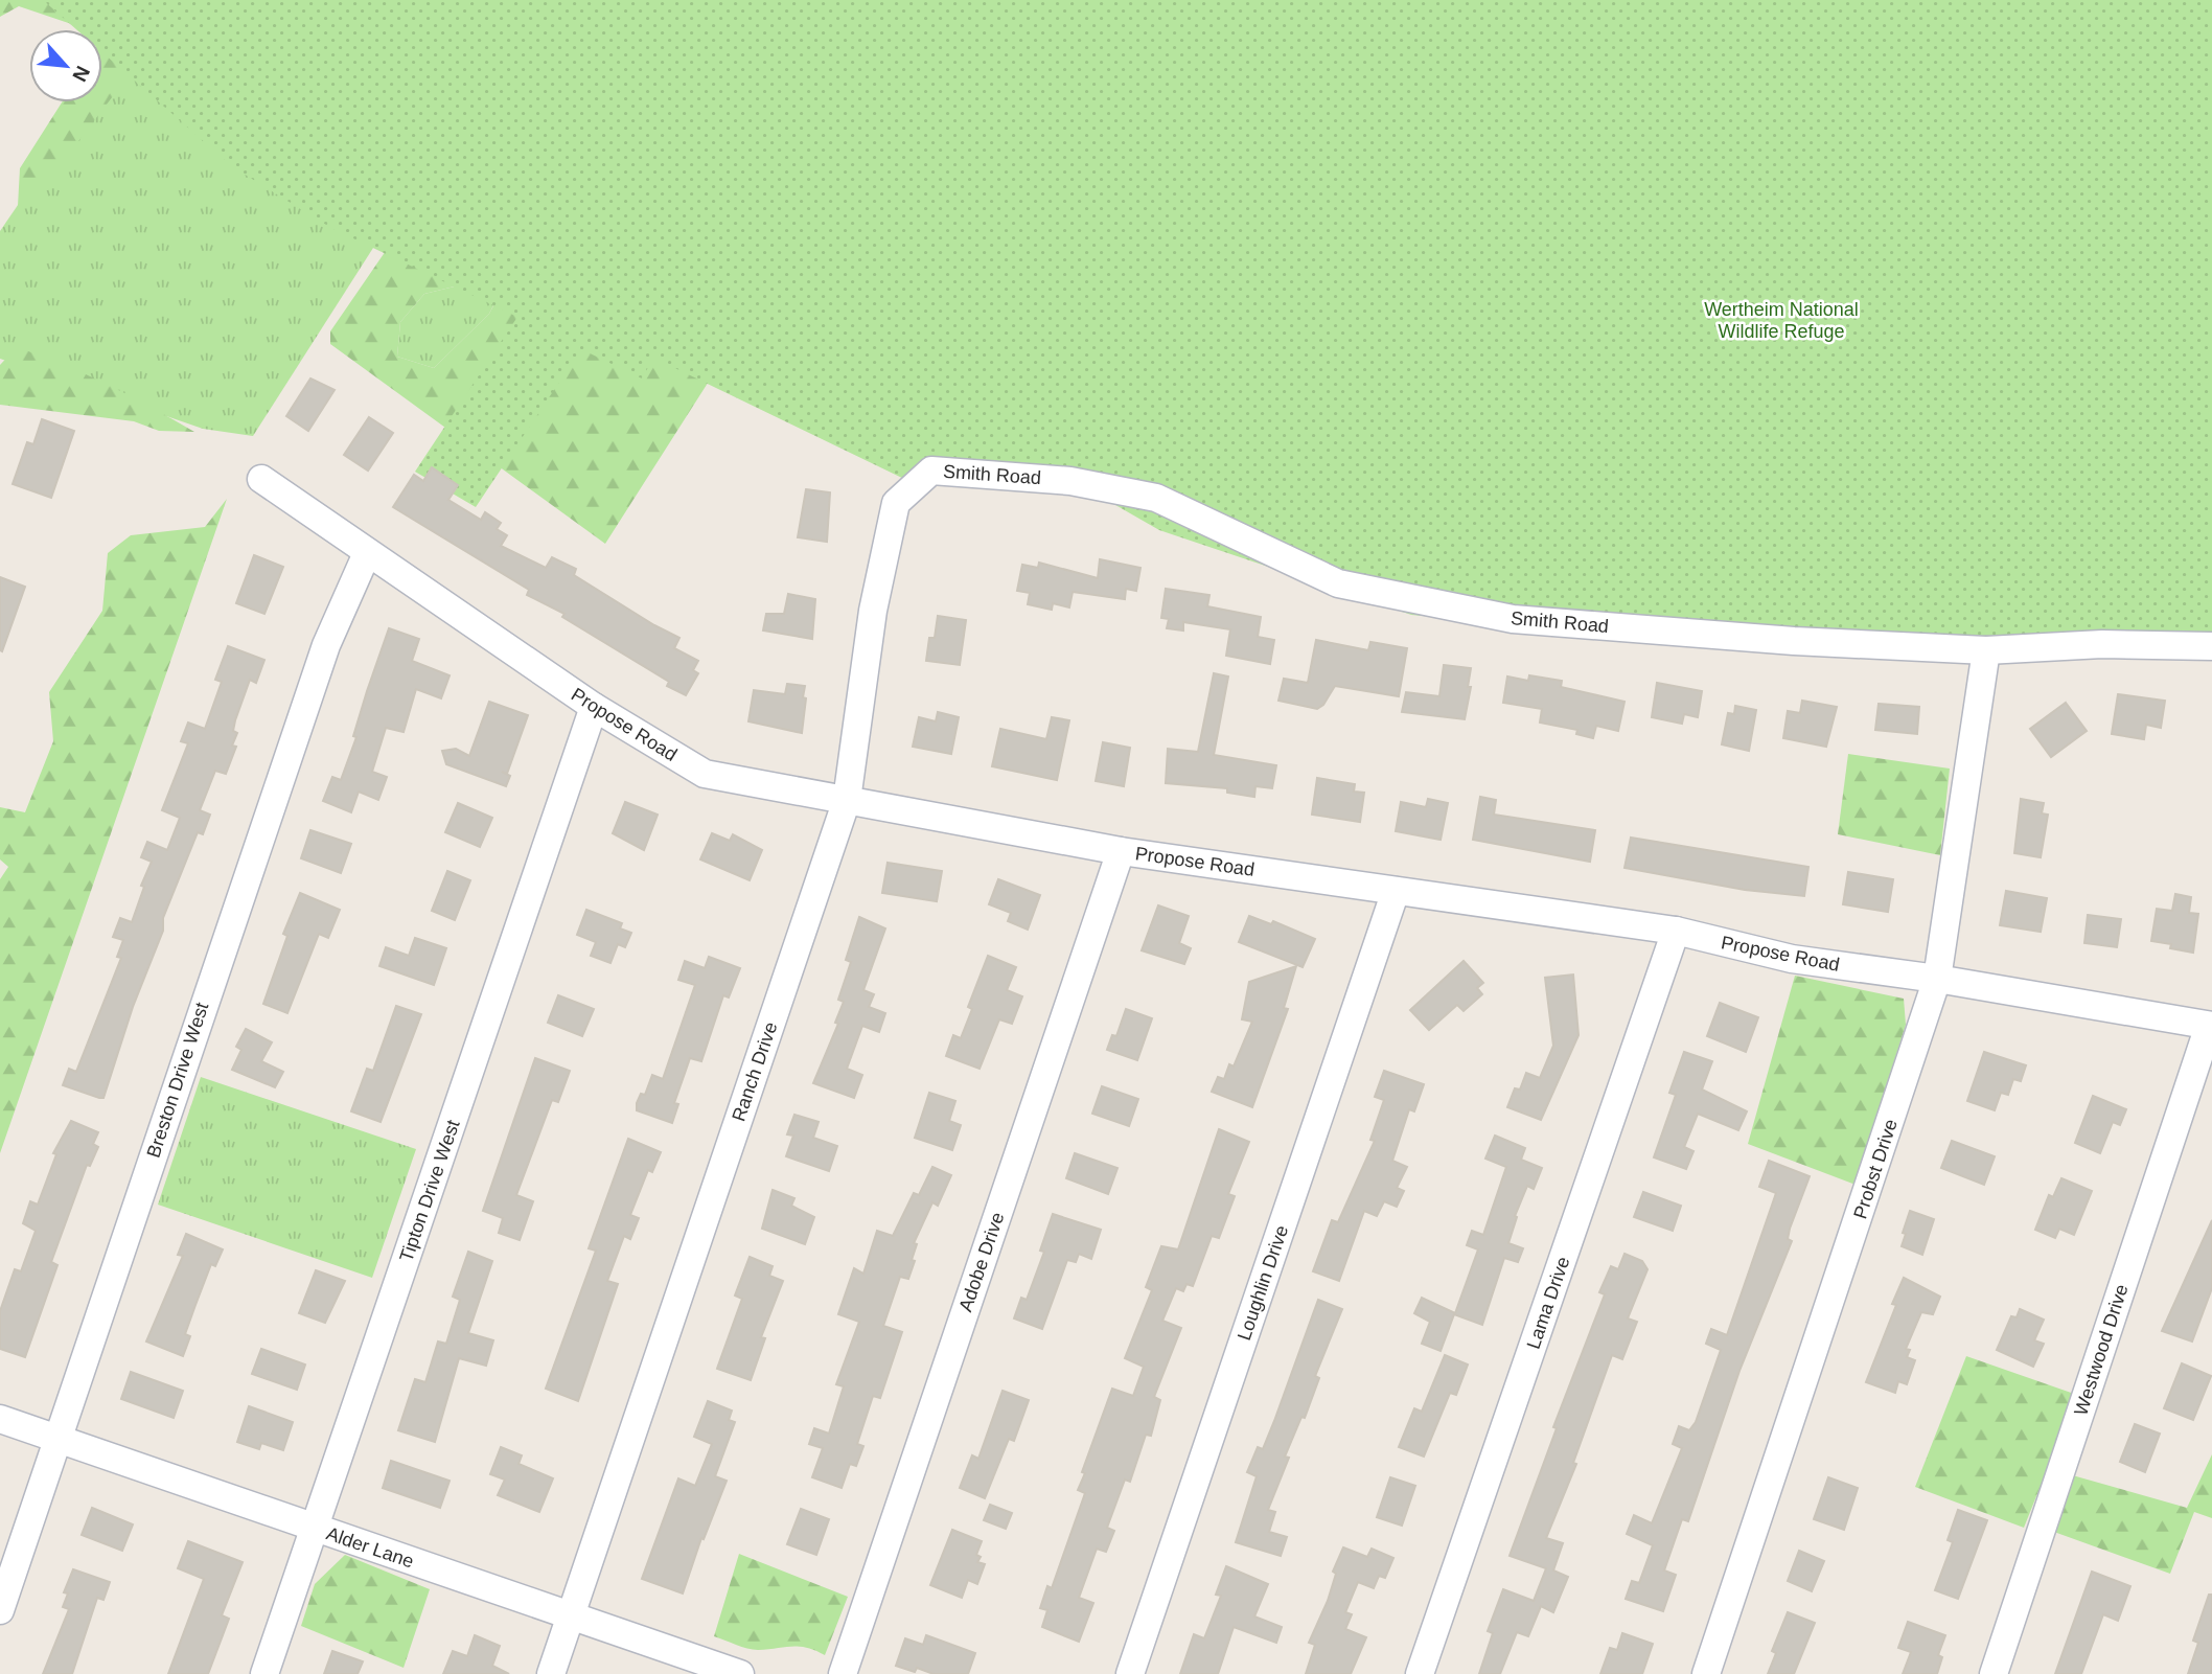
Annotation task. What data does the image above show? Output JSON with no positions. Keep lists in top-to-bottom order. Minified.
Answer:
{"streets":{"street":["Smith Road","Propose Road","Ranch Drive","Breston Drive West","Probst Drive","Tipton Drive West","Adobe Drive","Loughlin Drive","Lama Drive","Westwood Drive","Alder Lane"]},"crossings":[["Smith Road","Ranch Drive"],["Smith Road","Probst Drive"],["Propose Road","Ranch Drive"],["Propose Road","Breston Drive West"],["Propose Road","Probst Drive"],["Propose Road","Tipton Drive West"],["Propose Road","Adobe Drive"],["Propose Road","Loughlin Drive"],["Propose Road","Lama Drive"],["Propose Road","Westwood Drive"],["Ranch Drive","Alder Lane"],["Breston Drive West","Alder Lane"],["Tipton Drive West","Alder Lane"]],"parks":["Wertheim National Wildlife Refuge"],"north":"bottom right"}
